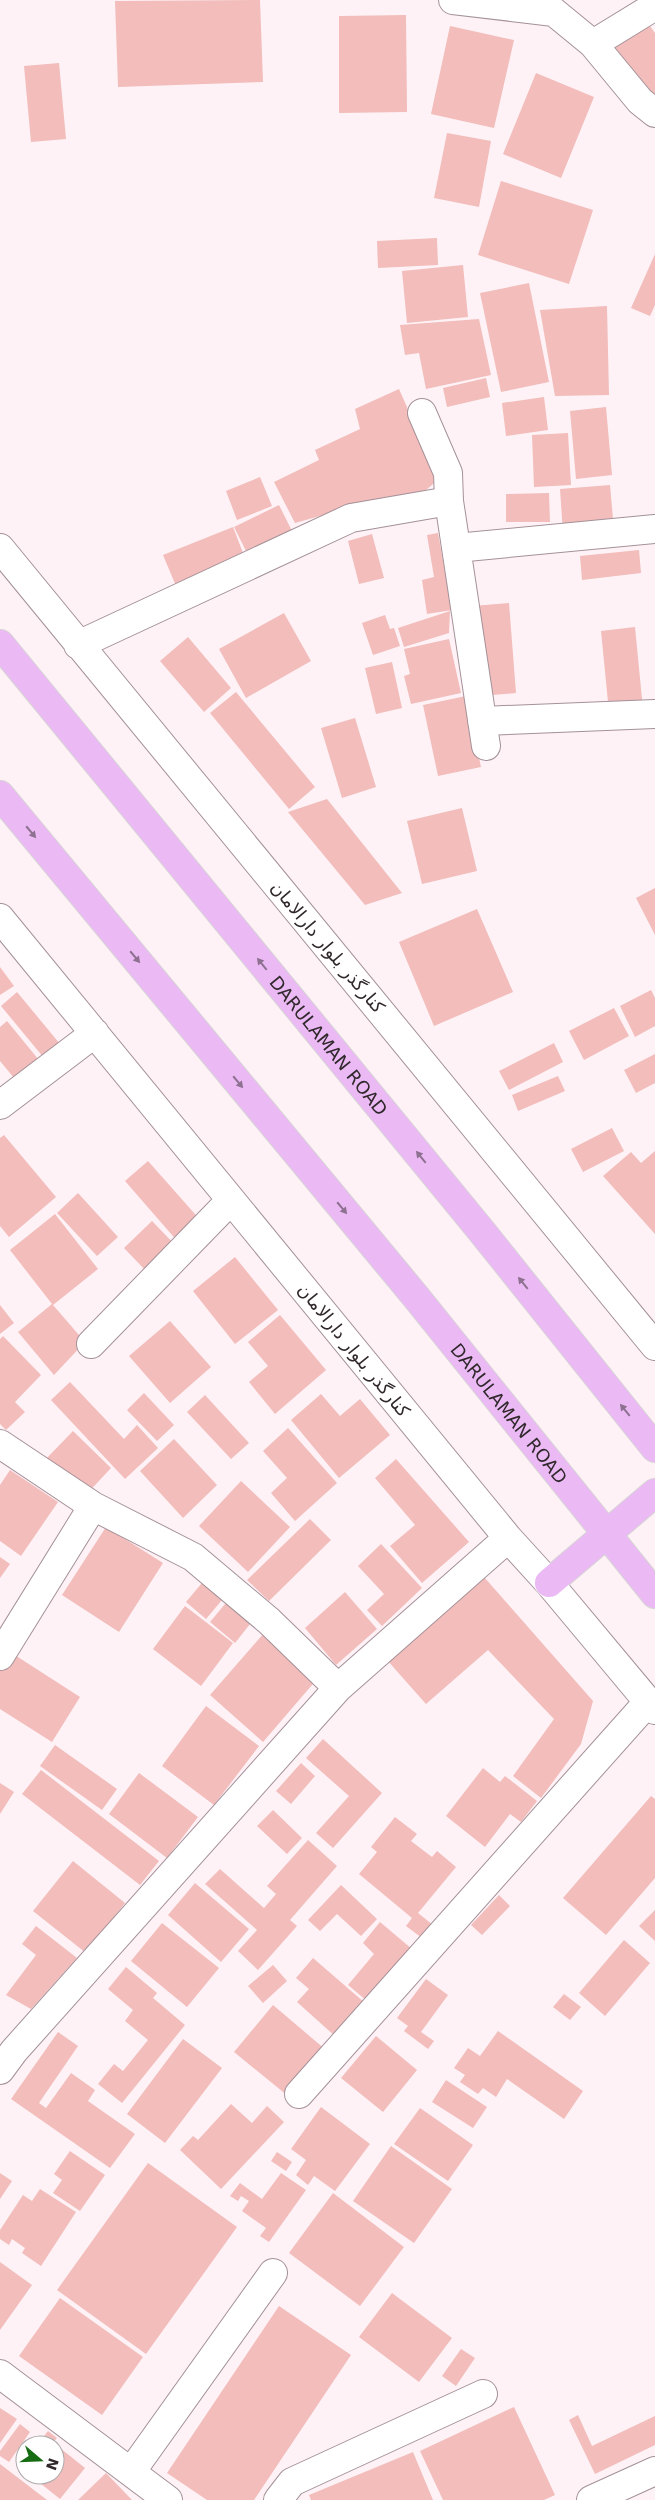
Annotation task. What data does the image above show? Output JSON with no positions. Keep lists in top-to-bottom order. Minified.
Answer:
{"streets":{"main road":["DARULAMAN ROAD"],"street":["کنارگذر بلوار دارالامان"]},"north":"right"}
